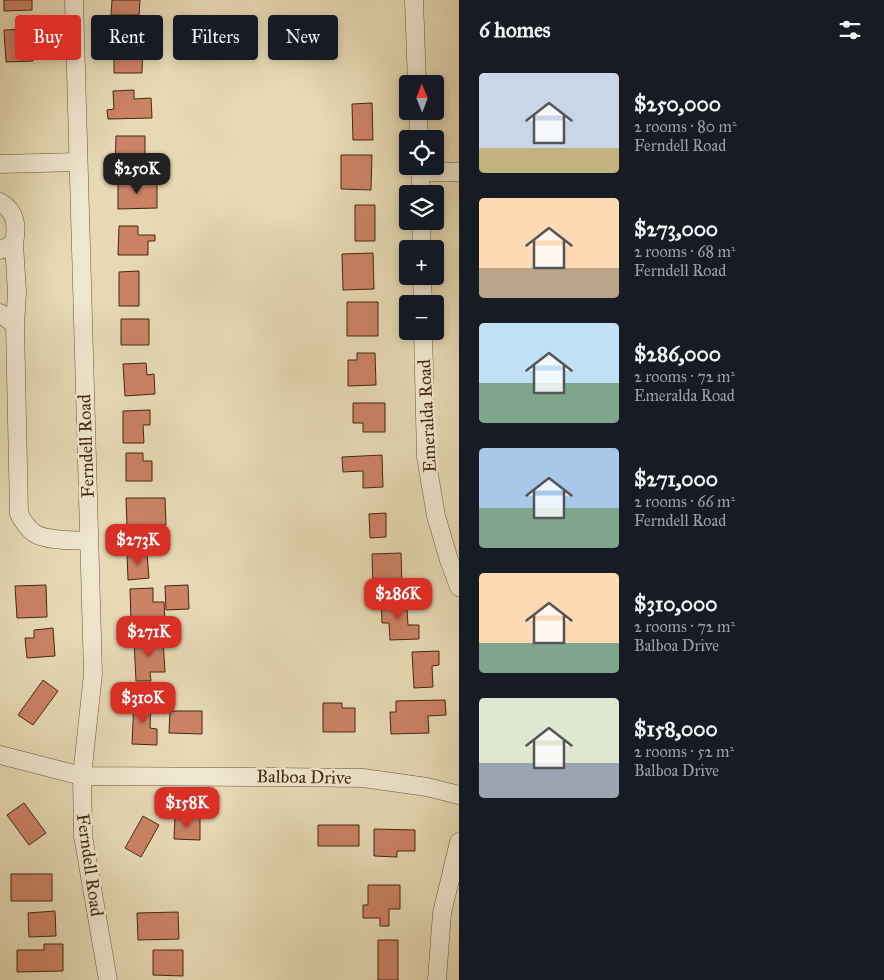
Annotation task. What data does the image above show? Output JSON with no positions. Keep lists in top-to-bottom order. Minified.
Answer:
{"streets":{"street":["Emeralda Road","Ferndell Road","Balboa Drive"]},"crossings":[["Ferndell Road","Balboa Drive"]],"north":"top","page":{"heading":"6 homes","chip":["Buy","Rent","Filters","New"],"list":[{"name":"$250,000","note":"2 rooms · 80 m² · Ferndell Road"},{"name":"$273,000","note":"2 rooms · 68 m² · Ferndell Road"},{"name":"$286,000","note":"2 rooms · 72 m² · Emeralda Road"},{"name":"$271,000","note":"2 rooms · 66 m² · Ferndell Road"},{"name":"$310,000","note":"2 rooms · 72 m² · Balboa Drive"},{"name":"$158,000","note":"2 rooms · 52 m² · Balboa Drive"}],"map_buttons":["+","−"],"price":["$250K","$273K","$286K","$271K","$310K","$158K"]}}
